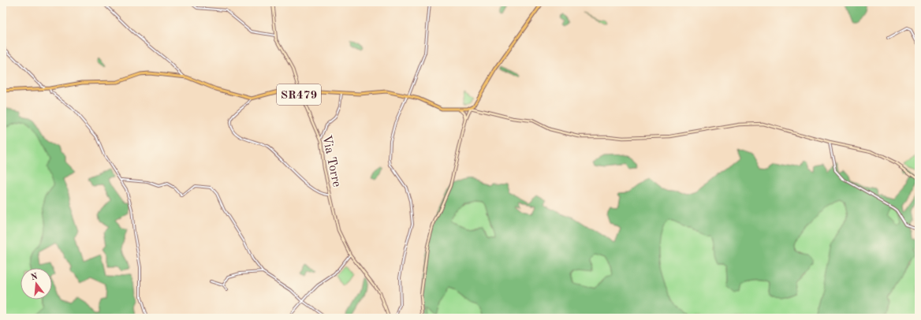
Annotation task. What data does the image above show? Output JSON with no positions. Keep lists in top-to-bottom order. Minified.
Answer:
{"streets":{"main road":["SR479","Via Torre"]},"crossings":[["SR479","Via Torre"]],"north":"top"}
